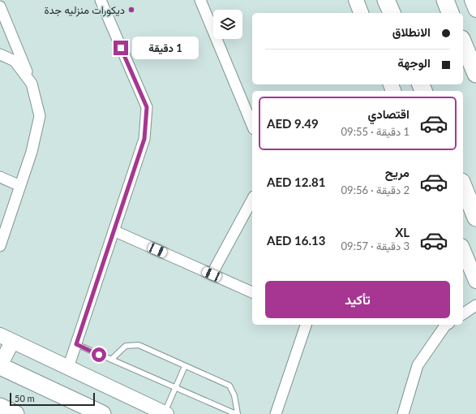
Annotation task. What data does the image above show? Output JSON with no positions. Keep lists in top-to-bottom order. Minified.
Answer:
{"places":["ديكورات منزليه جدة"],"scale_bar":"50 m","page":{"banner":["الانطلاق","الوجهة"],"bubble":"1 دقيقة","list":[{"name":"اقتصادي","note":"1 دقيقة · 09:55","value":"AED 9.49"},{"name":"مريح","note":"2 دقيقة · 09:56","value":"AED 12.81"},{"name":"XL","note":"3 دقيقة · 09:57","value":"AED 16.13"}],"buttons":"تأكيد","scale":"50 m"}}
